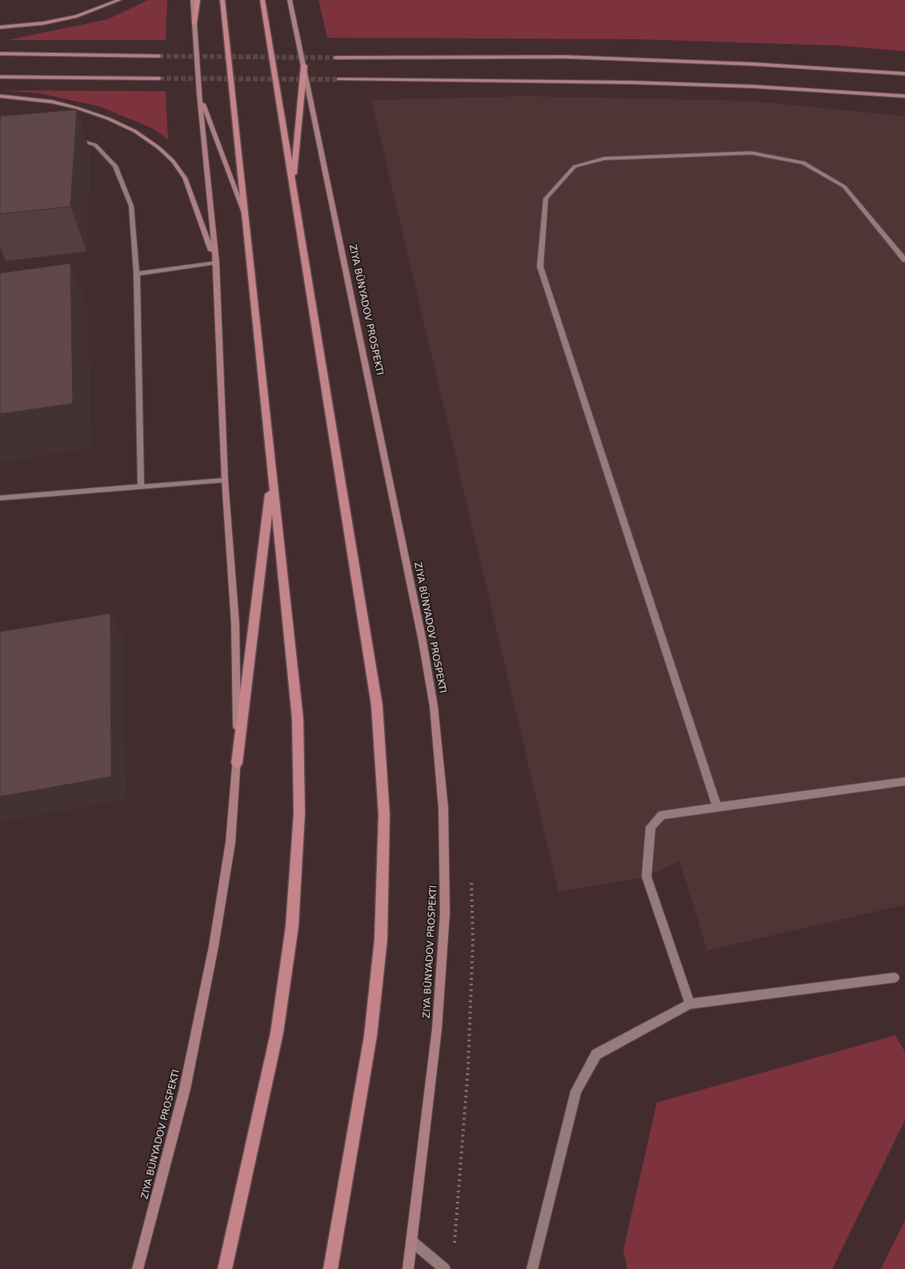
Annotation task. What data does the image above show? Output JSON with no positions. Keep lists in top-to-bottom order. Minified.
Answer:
{"streets":{"main road":["ZIYA BÜNYADOV PROSPEKTI"]}}
